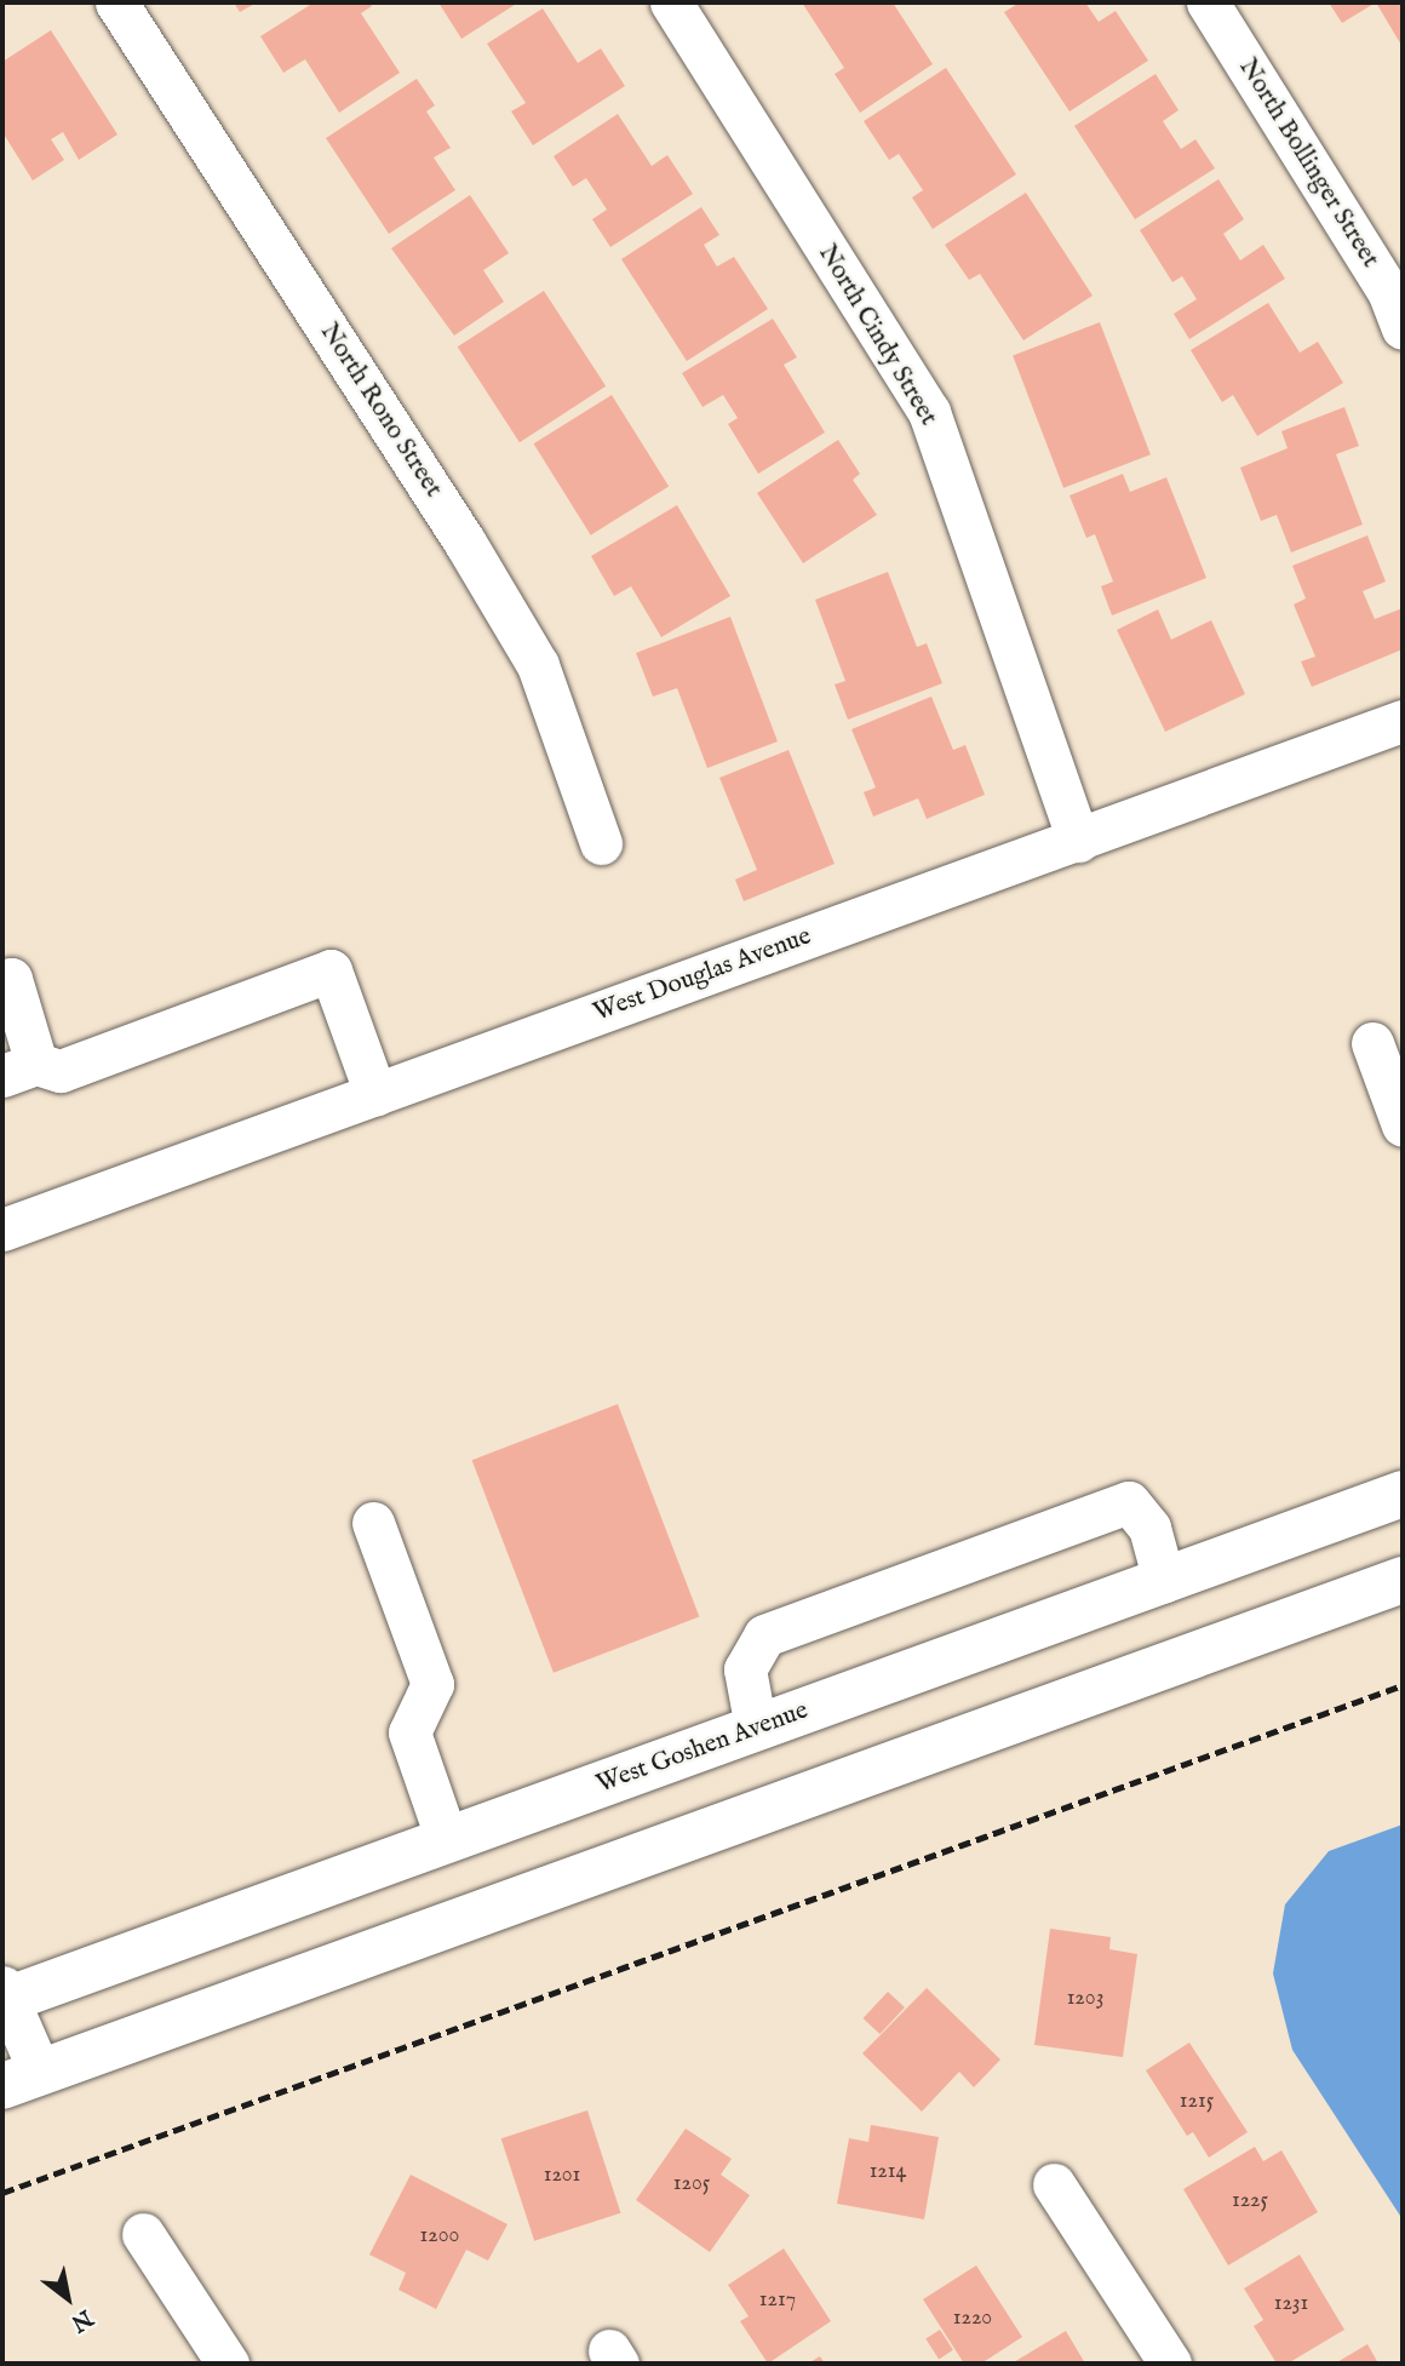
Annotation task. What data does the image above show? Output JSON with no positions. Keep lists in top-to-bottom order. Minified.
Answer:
{"streets":{"main road":["West Goshen Avenue"],"street":["North Bollinger Street","North Cindy Street","North Rono Street","West Douglas Avenue"]},"crossings":[["North Cindy Street","West Douglas Avenue"]],"house_numbers":["1203","1215","1214","1201","1205","1225","1200","1217","1231","1220"],"north":"bottom right"}
